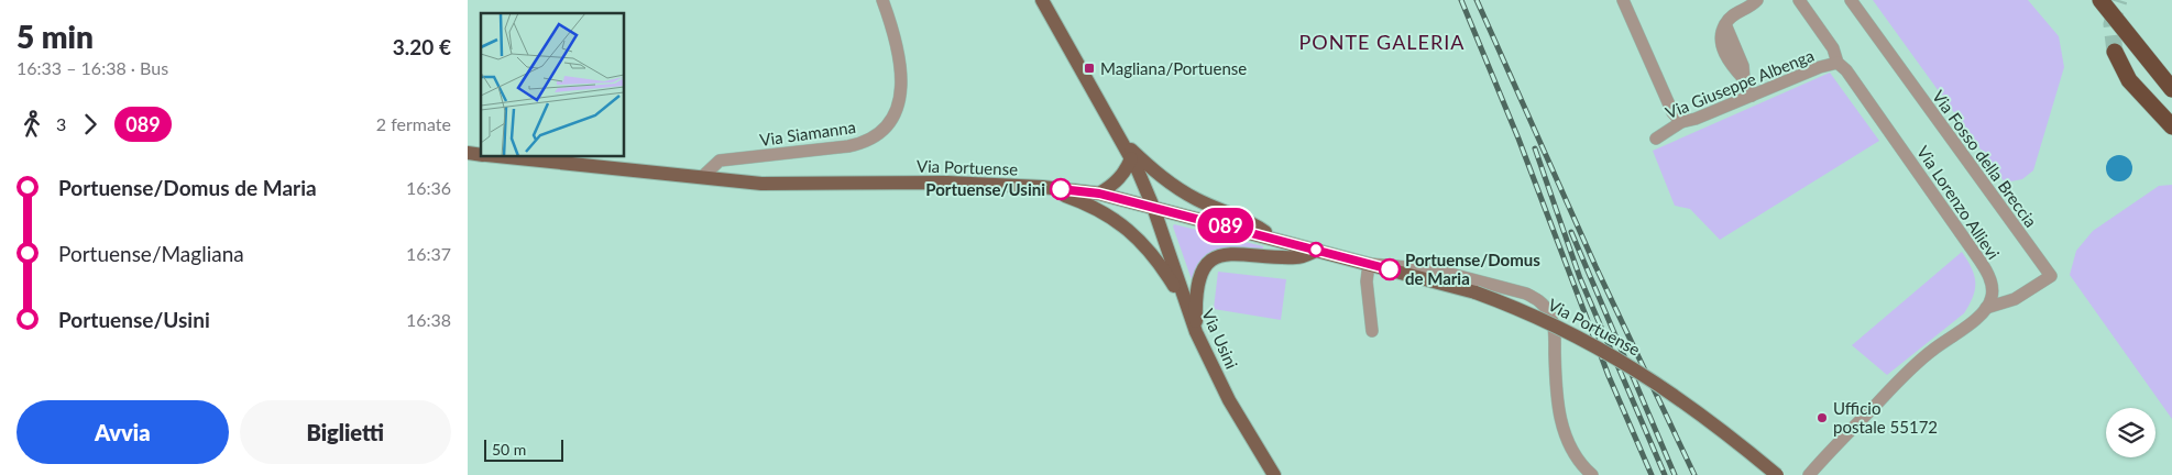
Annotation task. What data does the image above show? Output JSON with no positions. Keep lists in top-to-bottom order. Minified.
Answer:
{"streets":{"main road":["Via Portuense","Via Usini"],"street":["Via Giuseppe Albenga","Via Siamanna","Via Fosso della Breccia","Via Lorenzo Allievi"]},"crossings":[["Via Giuseppe Albenga","Via Lorenzo Allievi"],["Via Siamanna","Via Portuense"],["Via Fosso della Breccia","Via Lorenzo Allievi"],["Via Portuense","Via Usini"]],"districts":["PONTE GALERIA"],"places":{"transit":["Magliana/Portuense"],"other":["Portuense/Usini","Portuense/Domus de Maria","Ufficio postale 55172"]},"lines":["bus line 089"],"scale_bar":"50 m","page":{"heading":["5 min","16:33 – 16:38 · Bus","3.20 €"],"on_map":"089","legs":["3","089","2 fermate"],"list":[{"name":"Portuense/Domus de Maria","value":"16:36"},{"name":"Portuense/Magliana","value":"16:37"},{"name":"Portuense/Usini","value":"16:38"}],"buttons":["Avvia","Biglietti"],"scale":"50 m"}}
